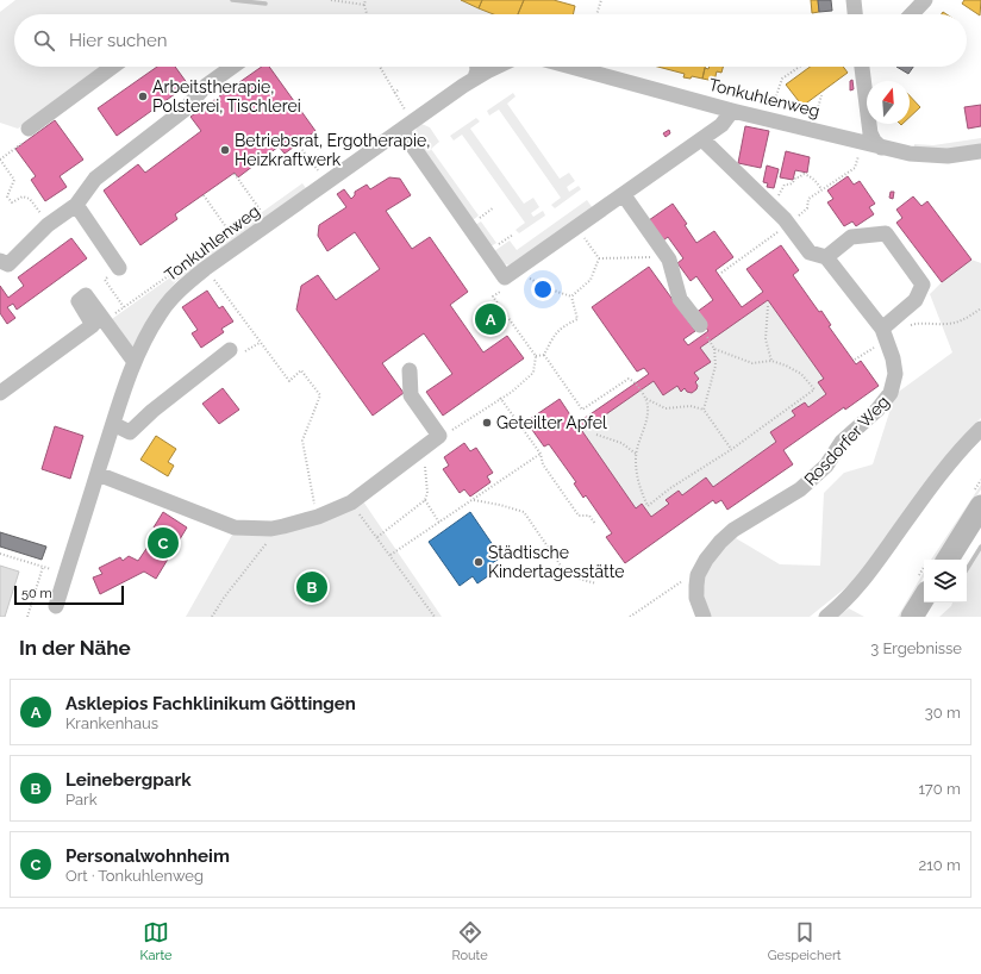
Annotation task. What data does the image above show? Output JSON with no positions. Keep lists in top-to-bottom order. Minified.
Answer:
{"streets":{"street":["Tonkuhlenweg","Rosdorfer Weg"]},"places":["Arbeitstherapie, Polsterei, Tischlerei","Betriebsrat, Ergotherapie, Heizkraftwerk","Geteilter Apfel","Städtische Kindertagesstätte"],"scale_bar":"50 m","north":"top","page":{"search":"Hier suchen","pins":["A","C","B"],"scale":"50 m","heading":["In der Nähe","3 Ergebnisse"],"list":[{"mark":"A","name":"Asklepios Fachklinikum Göttingen","note":"Krankenhaus","value":"30 m"},{"mark":"B","name":"Leinebergpark","note":"Park","value":"170 m"},{"mark":"C","name":"Personalwohnheim","note":"Ort · Tonkuhlenweg","value":"210 m"}],"nav":["Karte","Route","Gespeichert"]}}
